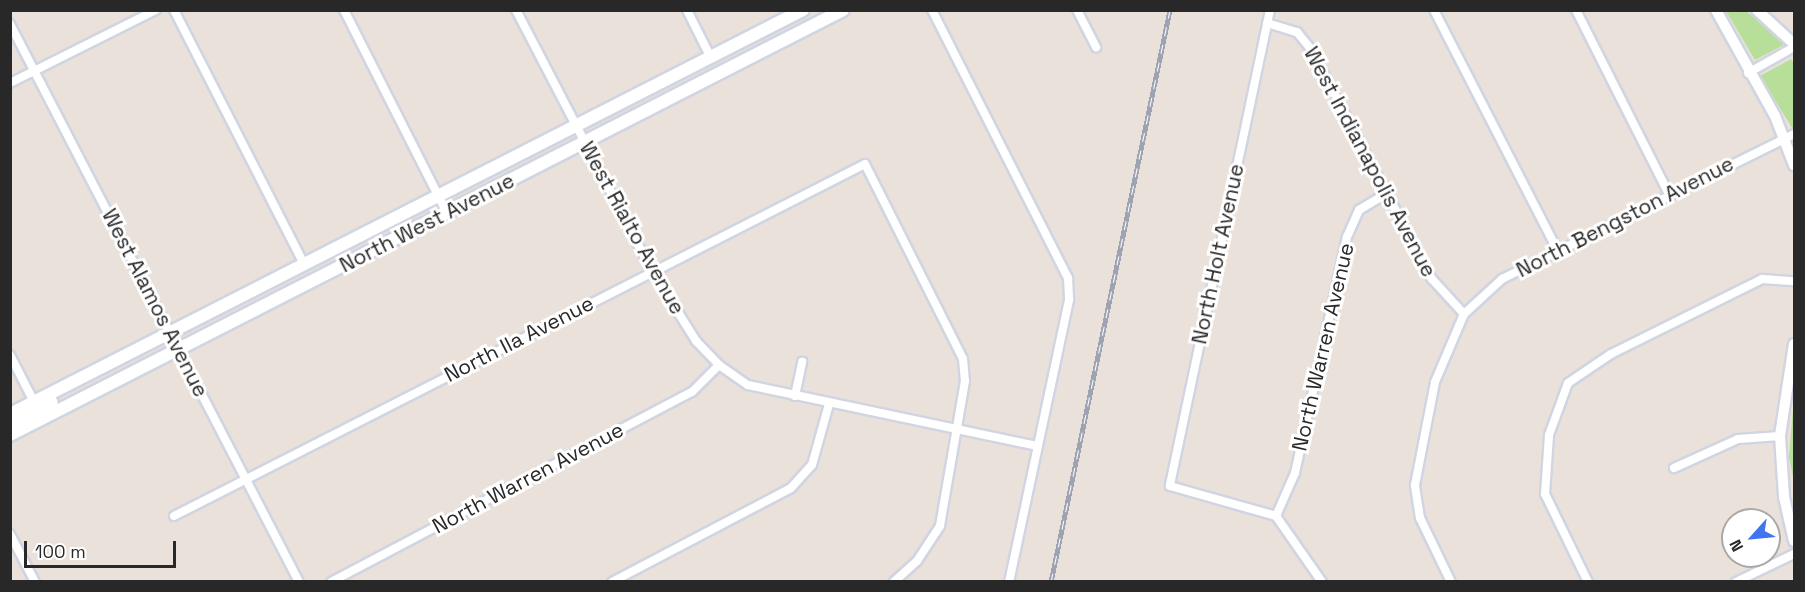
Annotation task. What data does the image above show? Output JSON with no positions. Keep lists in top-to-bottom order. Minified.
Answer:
{"streets":{"main road":["North West Avenue"],"street":["West Indianapolis Avenue","North Bengston Avenue","West Rialto Avenue","North Holt Avenue","West Alamos Avenue","North Ila Avenue","North Warren Avenue"]},"crossings":[["West Indianapolis Avenue","North Bengston Avenue"],["West Indianapolis Avenue","North Holt Avenue"],["West Indianapolis Avenue","North Warren Avenue"],["North West Avenue","West Rialto Avenue"],["North West Avenue","West Alamos Avenue"],["West Rialto Avenue","North Ila Avenue"],["West Rialto Avenue","North Warren Avenue"],["North Holt Avenue","North Warren Avenue"],["West Alamos Avenue","North Ila Avenue"]],"scale_bar":"100 m","north":"bottom left"}
